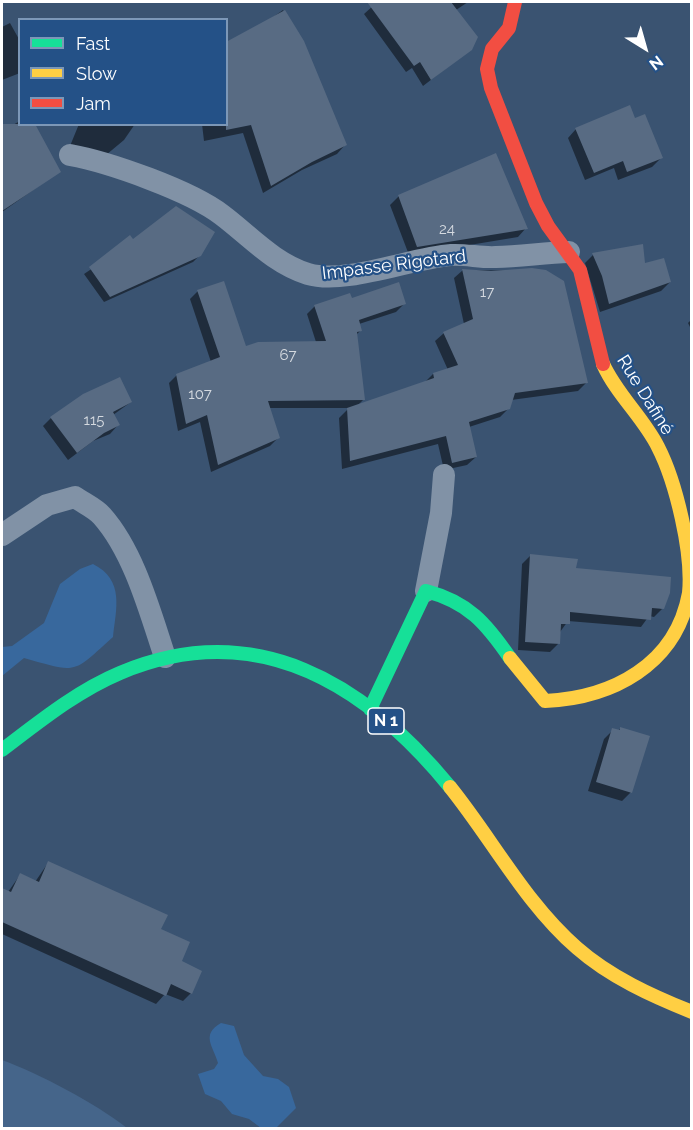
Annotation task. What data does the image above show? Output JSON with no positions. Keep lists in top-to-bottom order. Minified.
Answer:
{"streets":{"street":["Impasse Rigotard","Rue Dafiné","N 1"]},"crossings":[["Impasse Rigotard","Rue Dafiné"]],"house_numbers":["24","17","67","107","115"],"legend":["Fast","Slow","Jam"],"north":"bottom right"}
